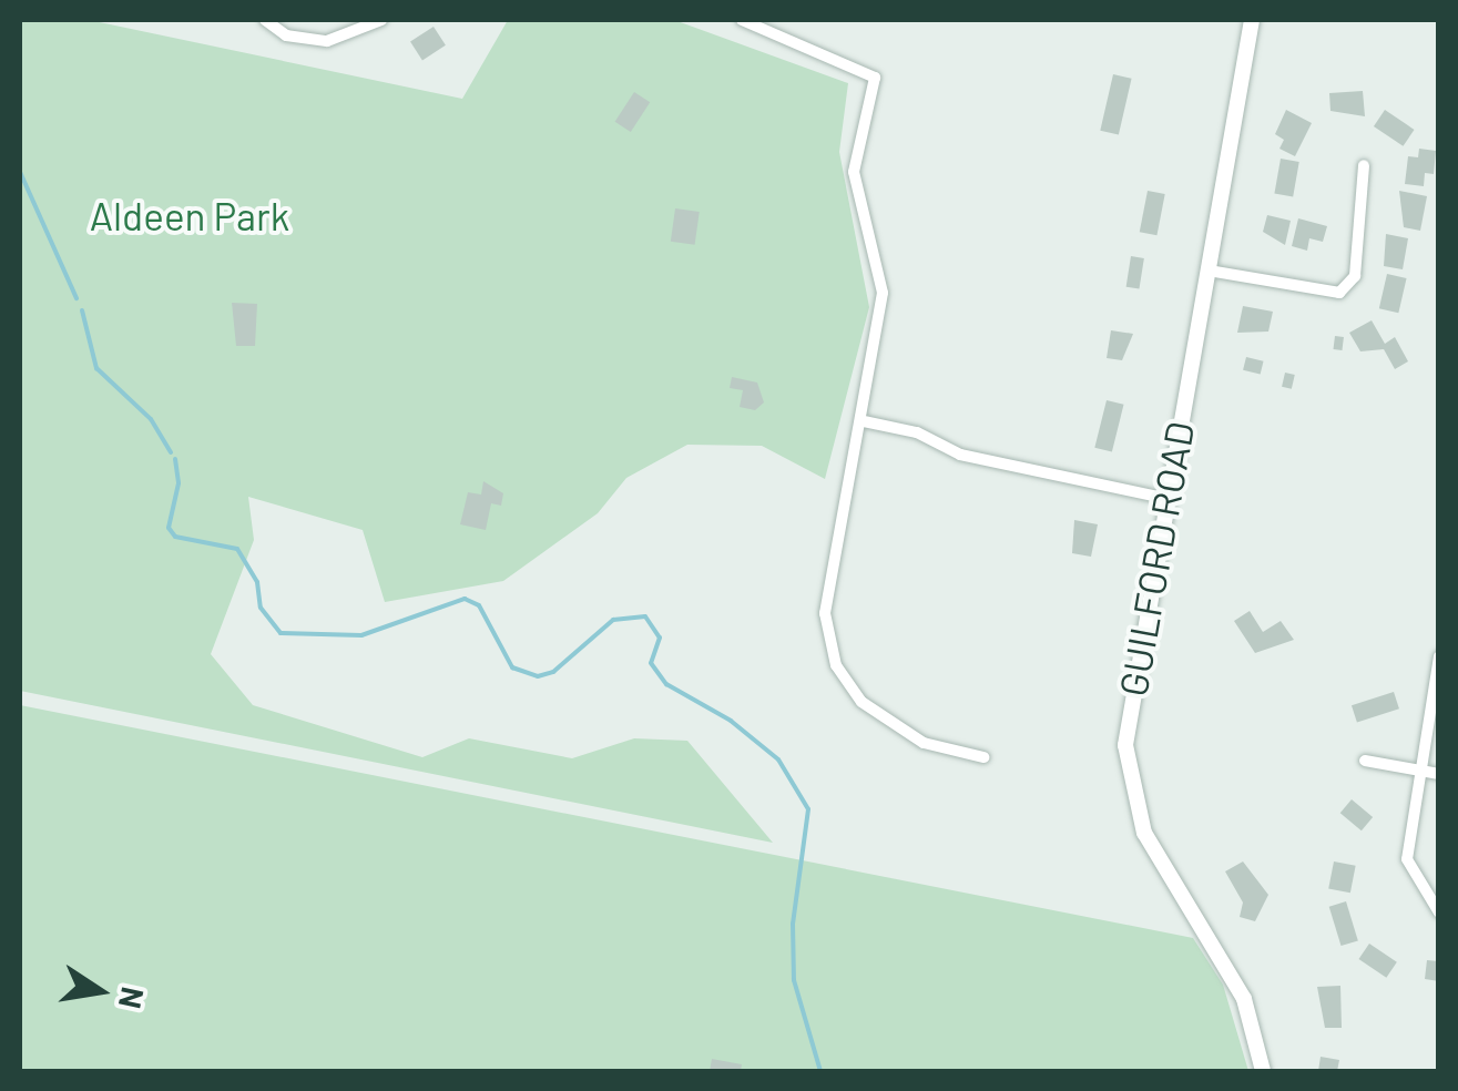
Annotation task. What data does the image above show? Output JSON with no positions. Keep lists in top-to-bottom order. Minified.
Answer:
{"streets":{"street":["GUILFORD ROAD"]},"parks":["Aldeen Park"],"north":"right"}
